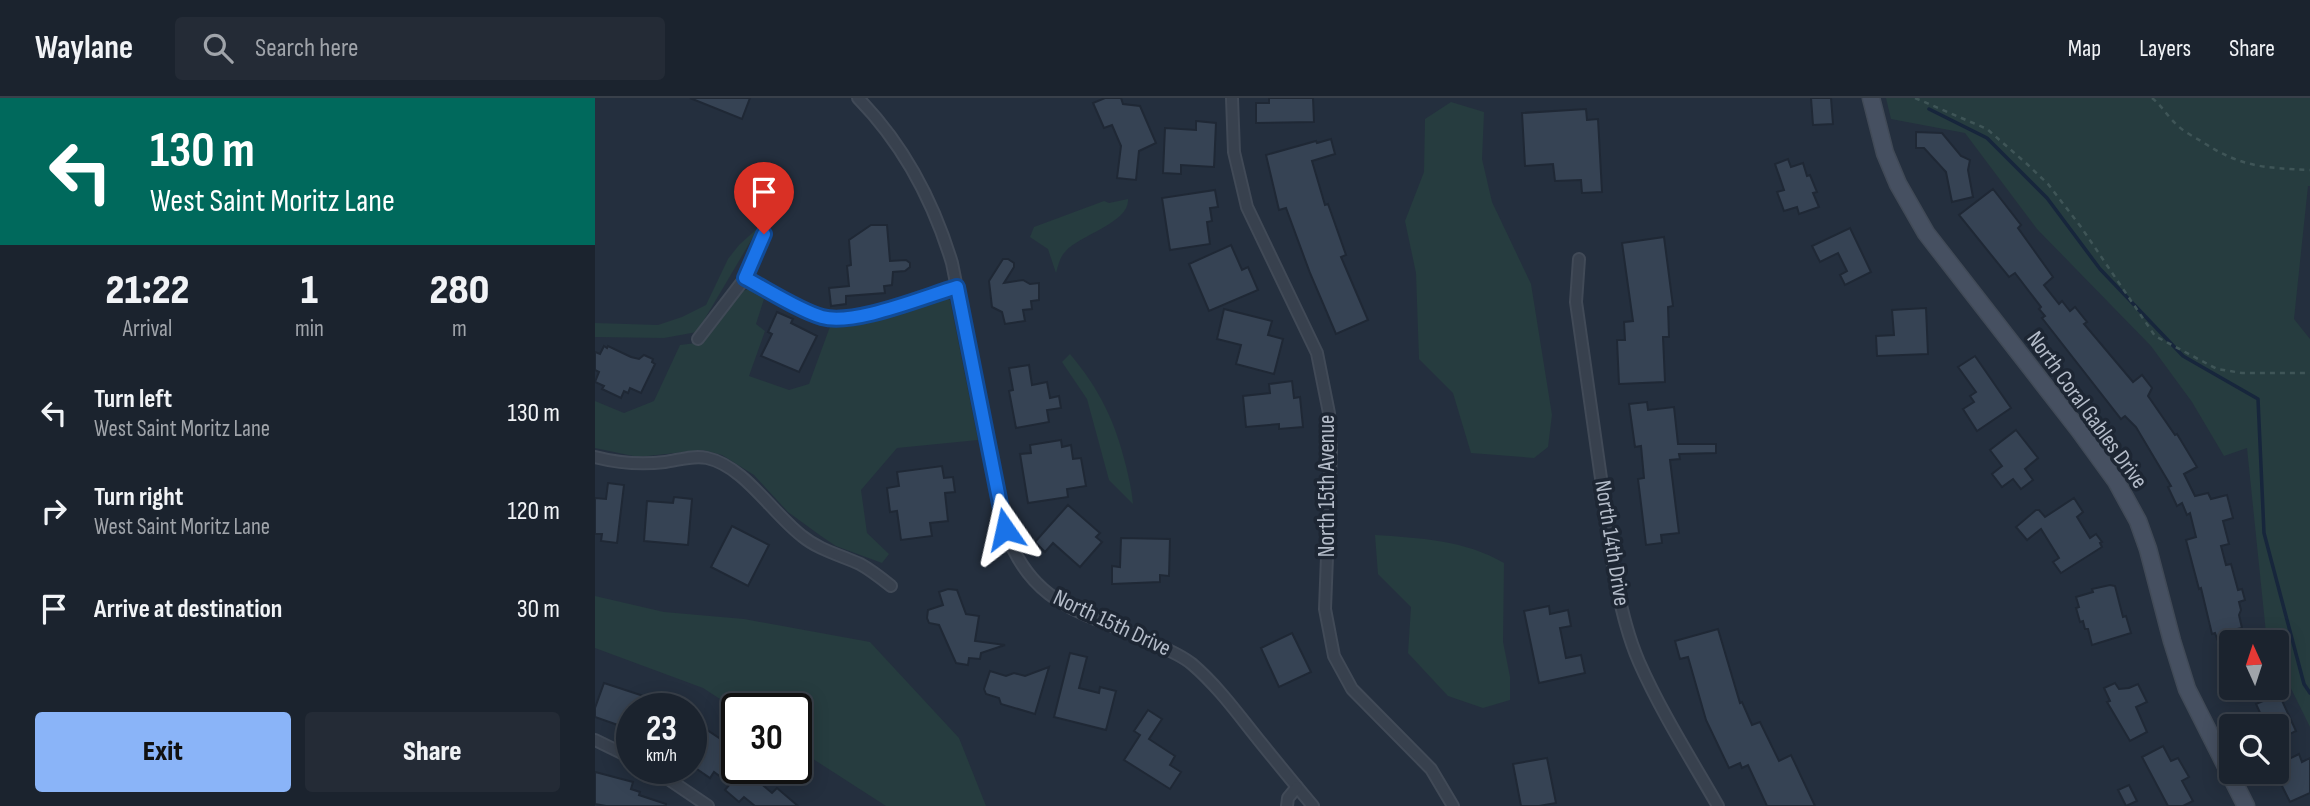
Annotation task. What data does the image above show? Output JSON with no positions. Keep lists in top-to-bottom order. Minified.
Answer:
{"streets":{"street":["North Coral Gables Drive","North 15th Avenue","North 14th Drive","North 15th Drive"]},"north":"top","page":{"header":"Waylane","search":"Search here","nav":["Map","Layers","Share"],"turn":["130 m","West Saint Moritz Lane"],"eta":["21:22","Arrival","1","min","280","m"],"list":[{"name":"Turn left","note":"West Saint Moritz Lane","value":"130 m"},{"name":"Turn right","note":"West Saint Moritz Lane","value":"120 m"},{"name":"Arrive at destination","value":"30 m"}],"speed":"23 km/h","limit":"30","buttons":["Exit","Share"]}}
